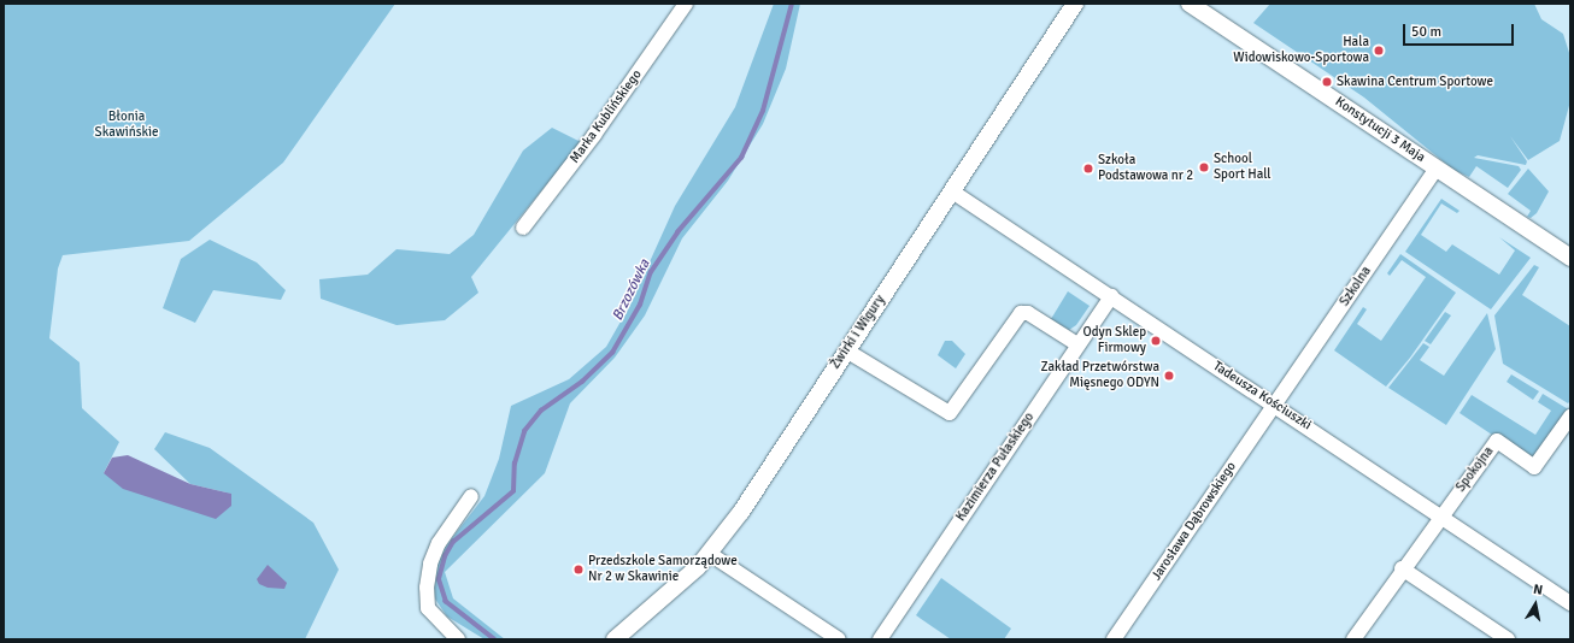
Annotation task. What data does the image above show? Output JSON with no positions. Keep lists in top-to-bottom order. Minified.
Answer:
{"streets":{"street":["Marka Kublińskiego","Konstytucji 3 Maja","Szkolna","Żwirki i Wigury","Tadeusza Kościuszki","Kazimierza Pułaskiego","Spokojna","Jarosława Dąbrowskiego"]},"crossings":[["Konstytucji 3 Maja","Szkolna"],["Szkolna","Tadeusza Kościuszki"],["Szkolna","Jarosława Dąbrowskiego"],["Żwirki i Wigury","Tadeusza Kościuszki"],["Tadeusza Kościuszki","Kazimierza Pułaskiego"],["Tadeusza Kościuszki","Spokojna"],["Tadeusza Kościuszki","Jarosława Dąbrowskiego"]],"water":["Brzozówka"],"parks":["Błonia Skawińskie"],"places":["Hala Widowiskowo-Sportowa","Skawina Centrum Sportowe","School Sport Hall","Szkoła Podstawowa nr 2","Odyn Sklep Firmowy","Zakład Przetwórstwa Mięsnego ODYN","Przedszkole Samorządowe Nr 2 w Skawinie"],"scale_bar":"50 m","north":"top"}
